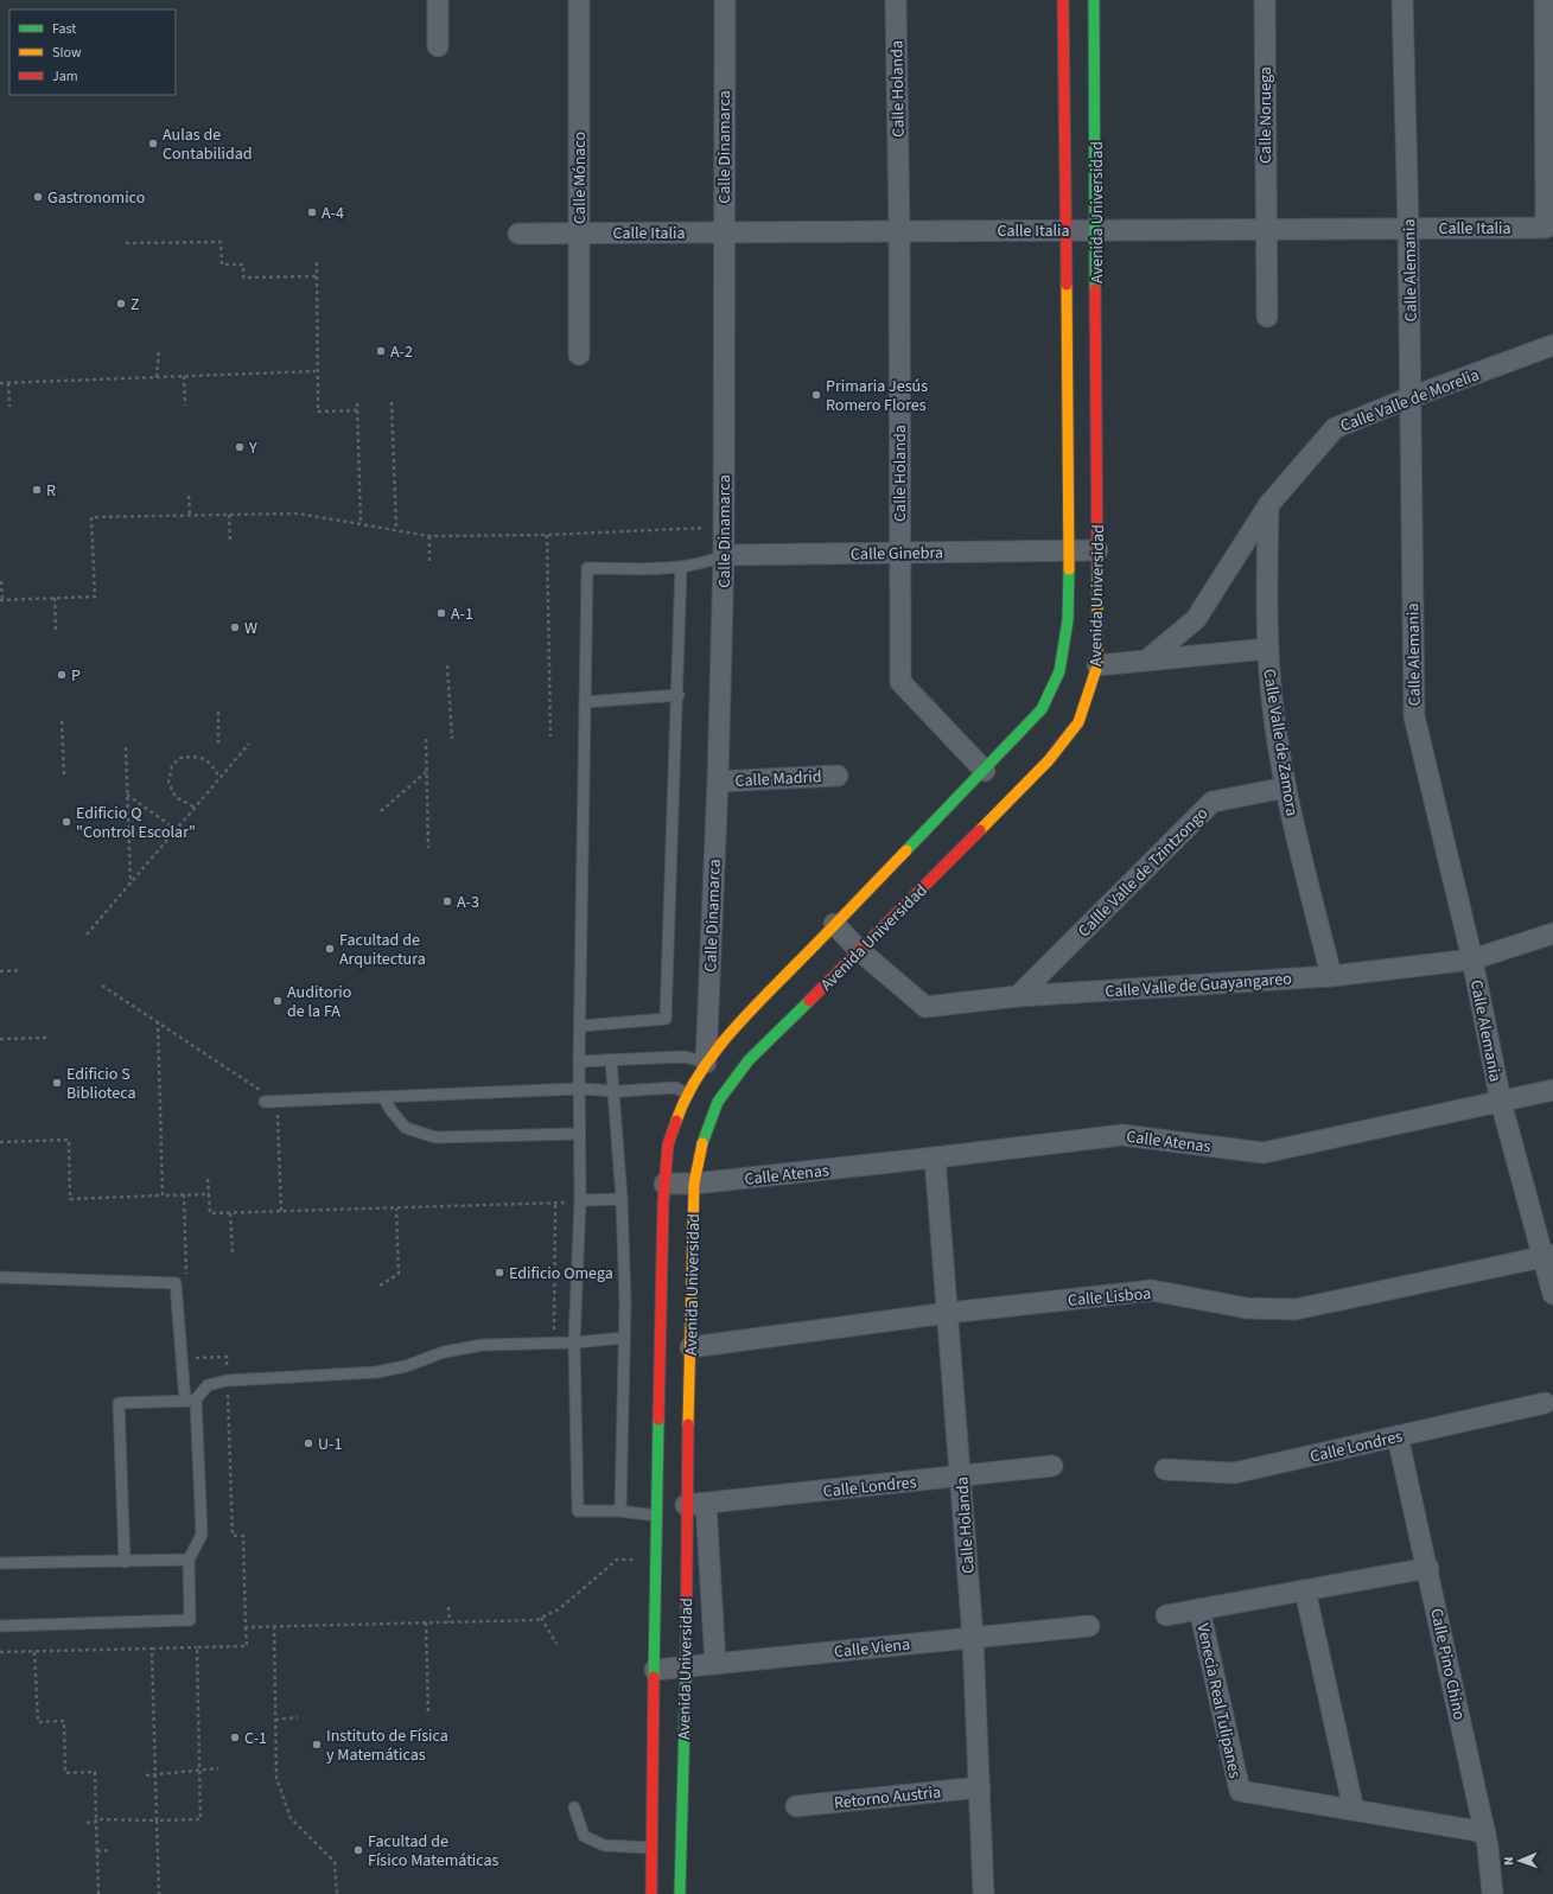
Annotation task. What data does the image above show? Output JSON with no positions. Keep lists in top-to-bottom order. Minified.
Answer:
{"streets":{"street":["Calle Holanda","Calle Noruega","Calle Dinamarca","Calle Mónaco","Avenida Universidad","Calle Italia","Calle Alemania","Calle Valle de Morelia","Calle Ginebra","Calle Valle de Zamora","Calle Madrid","Callle Valle de Tzintzongo","Calle Valle de Guayangareo","Calle Atenas","Calle Lisboa","Calle Londres","Calle Viena","Calle Pino Chino","Venecia Real Tulipanes","Retorno Austria"]},"crossings":[["Calle Holanda","Avenida Universidad"],["Calle Holanda","Calle Italia"],["Calle Holanda","Calle Ginebra"],["Calle Holanda","Calle Atenas"],["Calle Holanda","Calle Lisboa"],["Calle Holanda","Calle Londres"],["Calle Holanda","Calle Viena"],["Calle Holanda","Retorno Austria"],["Calle Noruega","Calle Italia"],["Calle Dinamarca","Avenida Universidad"],["Calle Dinamarca","Calle Italia"],["Calle Dinamarca","Calle Ginebra"],["Calle Dinamarca","Calle Madrid"],["Calle Mónaco","Calle Italia"],["Avenida Universidad","Calle Italia"],["Avenida Universidad","Calle Ginebra"],["Avenida Universidad","Calle Valle de Guayangareo"],["Avenida Universidad","Calle Atenas"],["Avenida Universidad","Calle Lisboa"],["Avenida Universidad","Calle Londres"],["Avenida Universidad","Calle Viena"],["Calle Italia","Calle Alemania"],["Calle Alemania","Calle Valle de Morelia"],["Calle Alemania","Calle Valle de Guayangareo"],["Calle Alemania","Calle Atenas"],["Calle Alemania","Calle Lisboa"],["Calle Valle de Morelia","Calle Valle de Zamora"],["Calle Valle de Zamora","Callle Valle de Tzintzongo"],["Calle Valle de Zamora","Calle Valle de Guayangareo"],["Callle Valle de Tzintzongo","Calle Valle de Guayangareo"],["Calle Londres","Calle Pino Chino"],["Calle Pino Chino","Venecia Real Tulipanes"]],"places":["Aulas de Contabilidad","Gastronomico","A-4","Z","A-2","Primaria Jesús Romero Flores","Y","R","A-1","W","P","Edificio Q \"Control Escolar\"","A-3","Facultad de Arquitectura","Auditorio de la FA","Edificio S Biblioteca","Edificio Omega","U-1","C-1","Instituto de Física y Matemáticas","Facultad de Físico Matemáticas"],"legend":["Fast","Slow","Jam"],"north":"left"}
